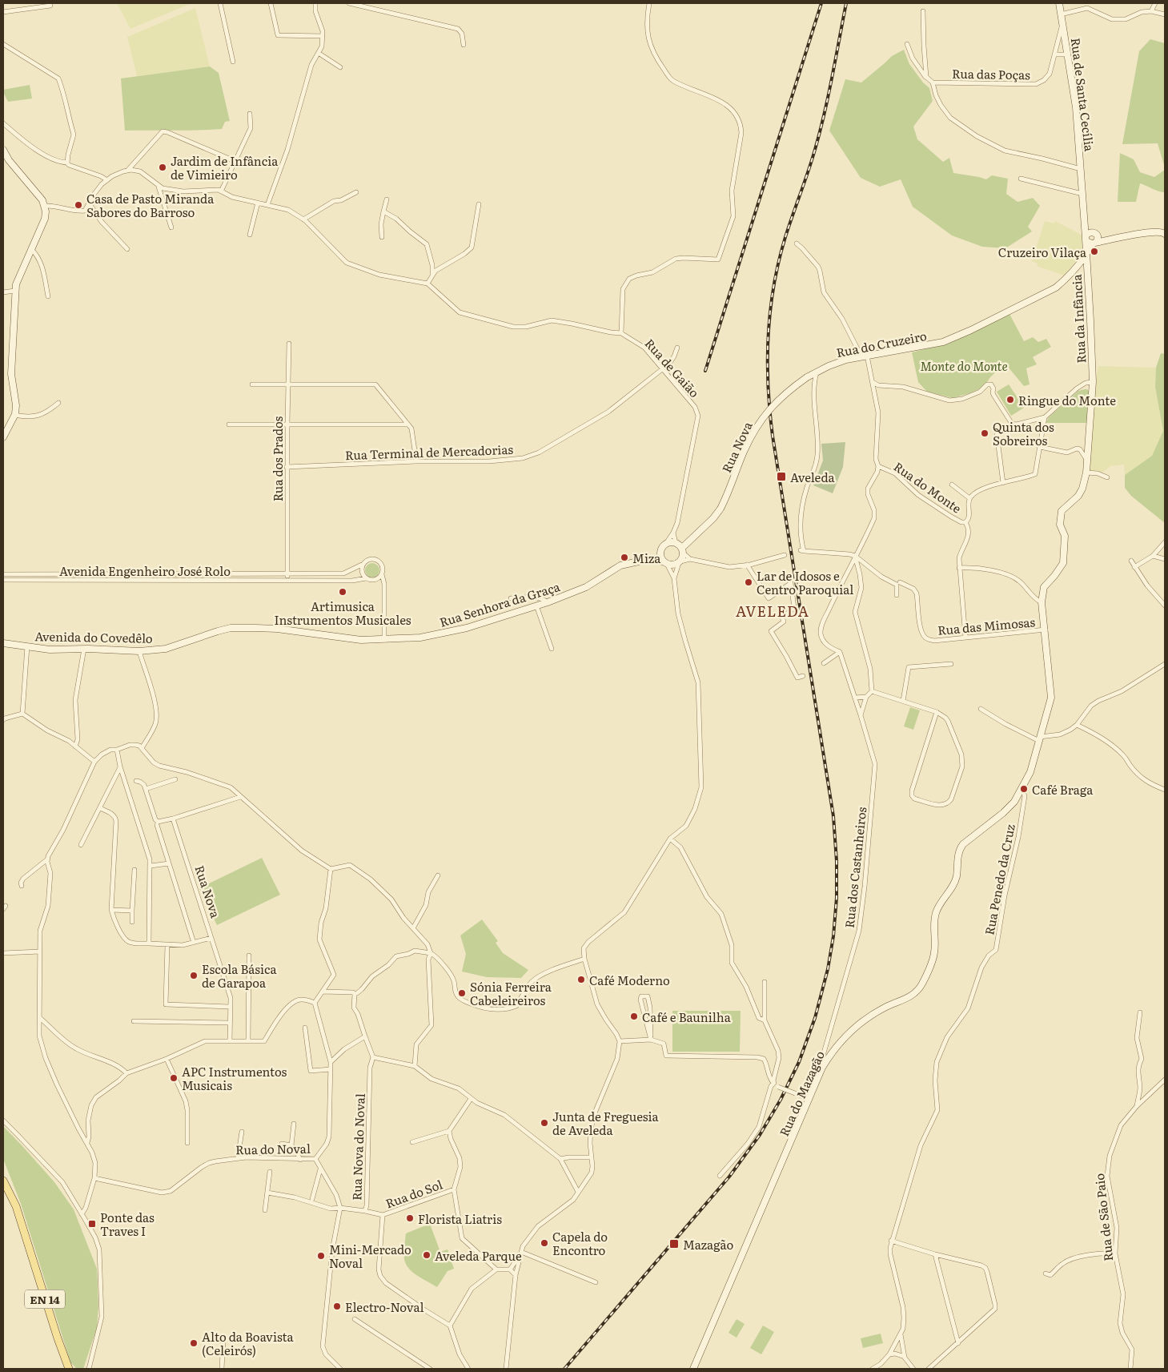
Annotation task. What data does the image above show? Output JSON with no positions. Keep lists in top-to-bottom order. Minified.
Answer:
{"streets":{"main road":["EN 14"],"street":["Rua das Poças","Rua de Santa Cecília","Rua da Infância","Rua do Cruzeiro","Rua de Gaião","Rua Nova","Rua Terminal de Mercadorias","Rua dos Prados","Rua do Monte","Avenida Engenheiro José Rolo","Rua Senhora da Graça","Rua das Mimosas","Avenida do Covedêlo","Rua dos Castanheiros","Rua Penedo da Cruz","Rua do Mazagão","Rua Nova do Noval","Rua do Noval","Rua do Sol","Rua de São Paio"]},"crossings":[["Rua das Poças","Rua de Santa Cecília"],["Rua de Santa Cecília","Rua da Infância"],["Rua da Infância","Rua do Cruzeiro"],["Rua da Infância","Rua do Mazagão"],["Rua do Cruzeiro","Rua Nova"],["Rua de Gaião","Rua Nova"],["Rua de Gaião","Rua Terminal de Mercadorias"],["Rua de Gaião","Rua Senhora da Graça"],["Rua Nova","Rua Senhora da Graça"],["Rua Terminal de Mercadorias","Rua dos Prados"],["Rua dos Prados","Avenida Engenheiro José Rolo"],["Avenida Engenheiro José Rolo","Rua Senhora da Graça"],["Rua Senhora da Graça","Avenida do Covedêlo"],["Rua das Mimosas","Rua do Mazagão"],["Rua dos Castanheiros","Rua do Mazagão"],["Rua Penedo da Cruz","Rua do Mazagão"]],"districts":["AVELEDA"],"parks":["Monte do Monte"],"places":{"other":["Jardim de Infância de Vimieiro","Casa de Pasto Miranda Sabores do Barroso","Cruzeiro Vilaça","Ringue do Monte","Quinta dos Sobreiros","Miza","Lar de Idosos e Centro Paroquial","Artimusica Instrumentos Musicales","Café Braga","Escola Básica de Garapoa","Café Moderno","Sónia Ferreira Cabeleireiros","Café e Baunilha","APC Instrumentos Musicais","Junta de Freguesia de Aveleda","Florista Liatris","Capela do Encontro","Aveleda Parque","Mini-Mercado Noval","Electro-Noval","Alto da Boavista (Celeirós)"],"transit":["Aveleda","Ponte das Traves I","Mazagão"]}}
